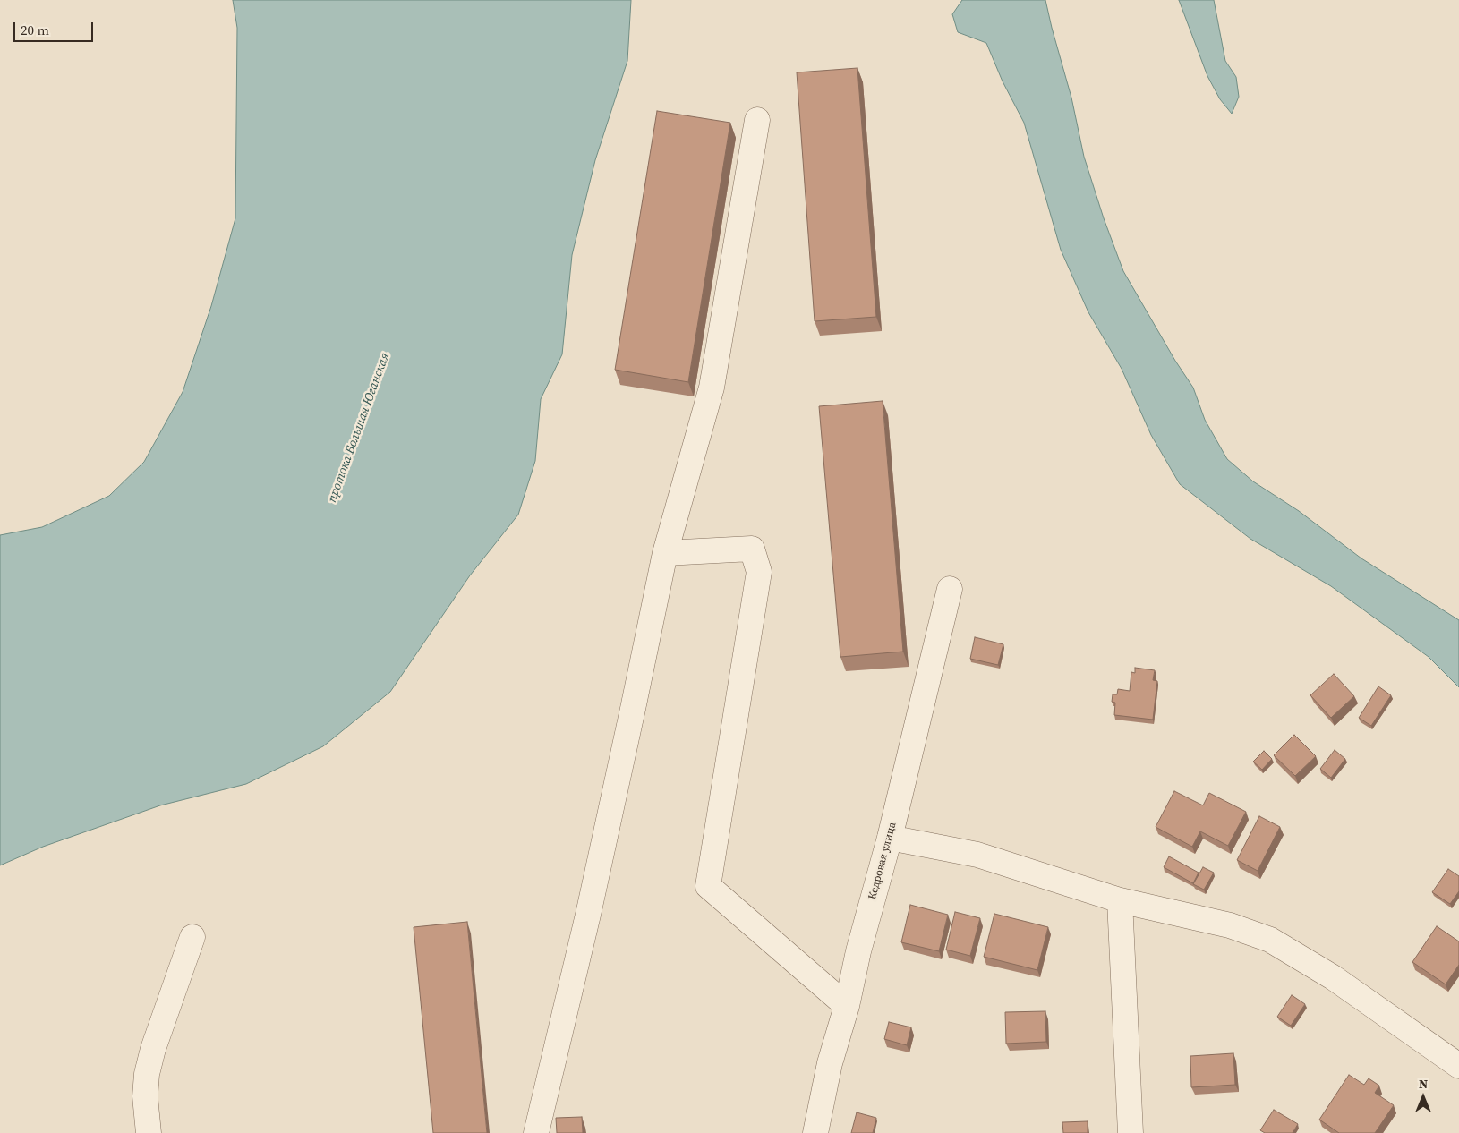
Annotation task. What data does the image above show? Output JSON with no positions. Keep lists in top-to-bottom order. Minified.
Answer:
{"streets":{"street":["Кедровая улица"]},"water":["протока Большая Юганская"],"scale_bar":"20 m","north":"top"}
